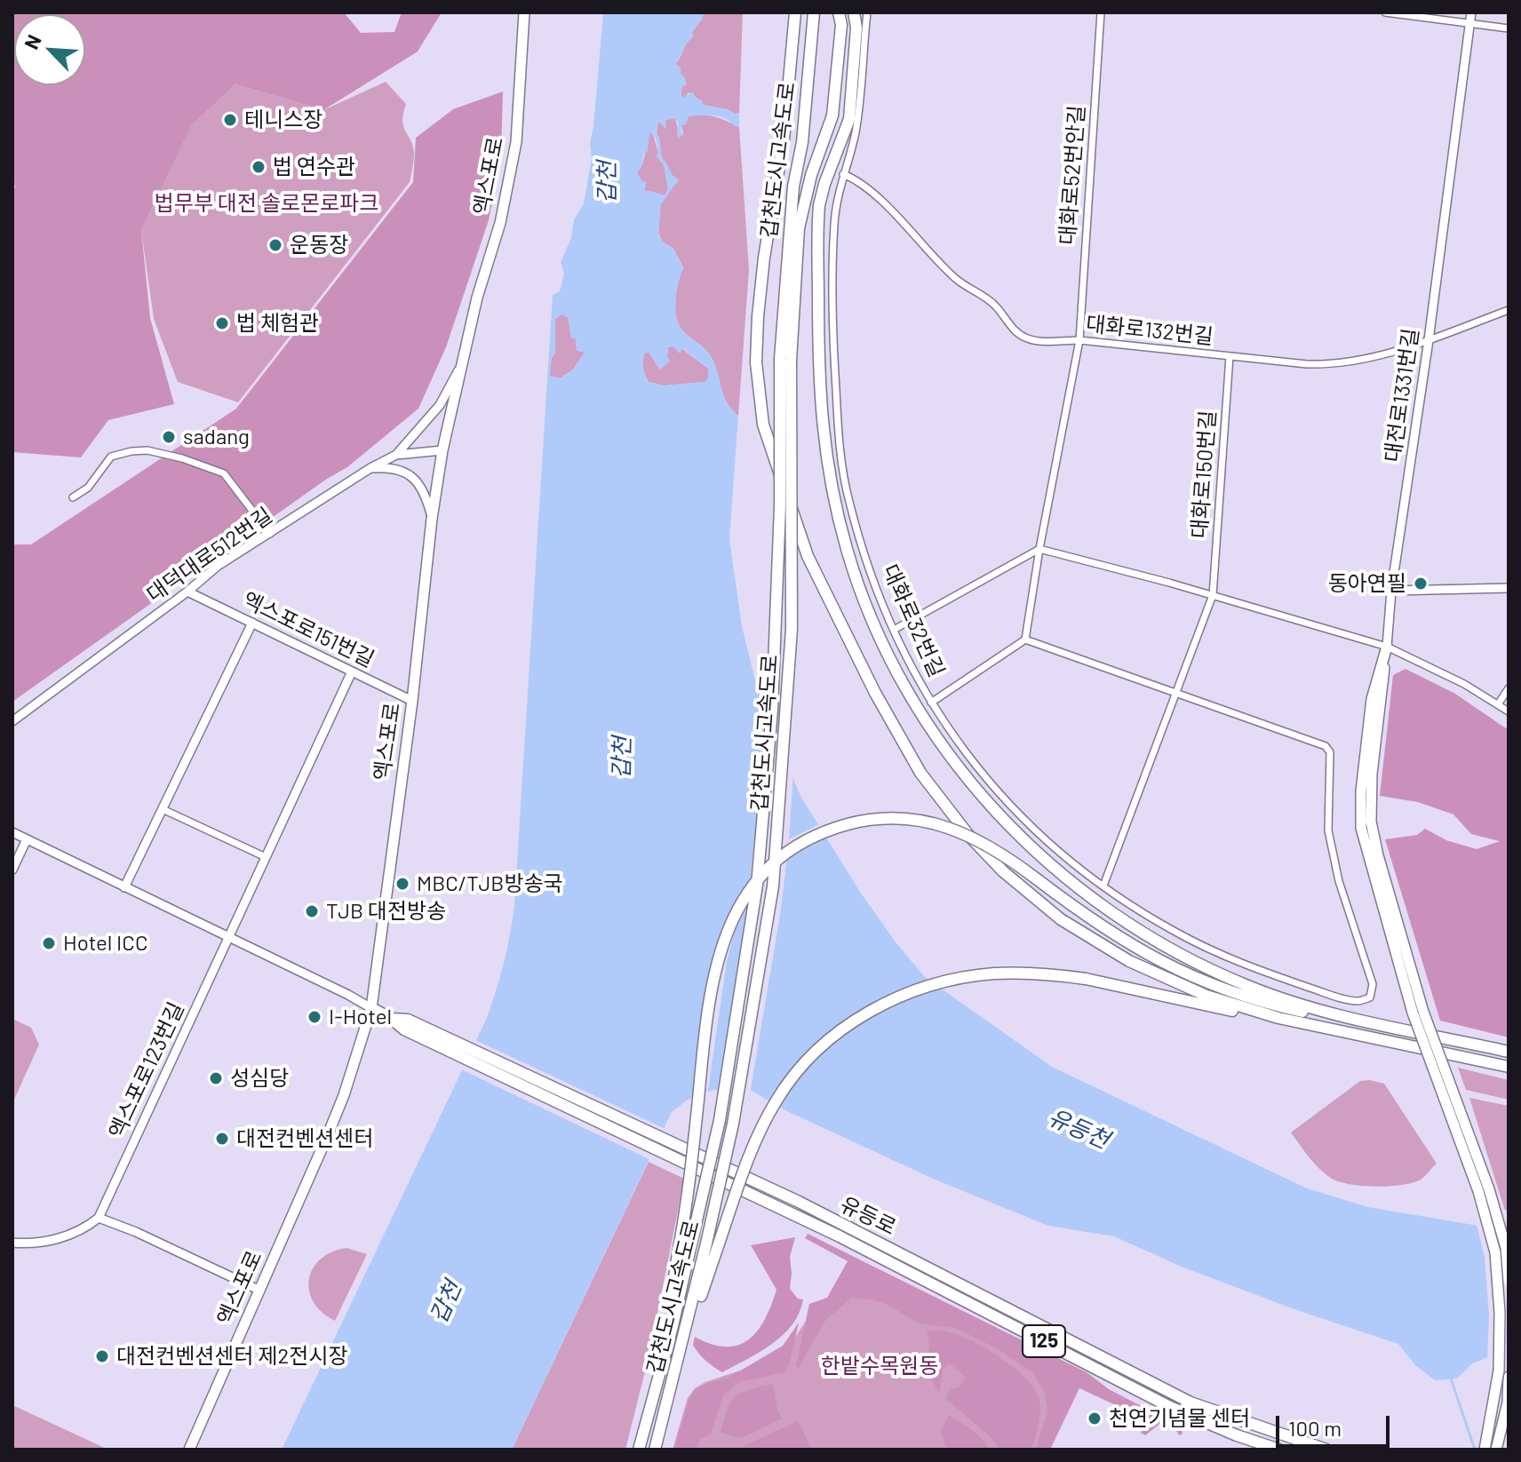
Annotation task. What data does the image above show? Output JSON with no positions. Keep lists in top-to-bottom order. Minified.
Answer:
{"streets":{"main road":["갑천도시고속도로","엑스포로","유등로","125"],"street":["대화로52번안길","대화로132번길","대전로1331번길","대화로150번길","대덕대로512번길","대화로32번길","엑스포로151번길","엑스포로123번길"]},"crossings":[["대화로52번안길","대화로132번길"],["엑스포로","대덕대로512번길"],["엑스포로","엑스포로151번길"],["엑스포로","유등로"],["대화로132번길","대전로1331번길"],["대화로132번길","대화로150번길"],["대화로132번길","대화로32번길"],["대화로150번길","대화로32번길"],["대덕대로512번길","엑스포로151번길"],["엑스포로151번길","엑스포로123번길"]],"water":["갑천","유등천"],"parks":["법무부 대전 솔로몬로파크","한밭수목원동"],"places":["테니스장","법 연수관","운동장","법 체험관","sadang","동아연필","MBC/TJB방송국","TJB 대전방송","Hotel ICC","I-Hotel","성심당","대전컨벤션센터","대전컨벤션센터 제2전시장","천연기념물 센터"],"scale_bar":"100 m","north":"top left"}
